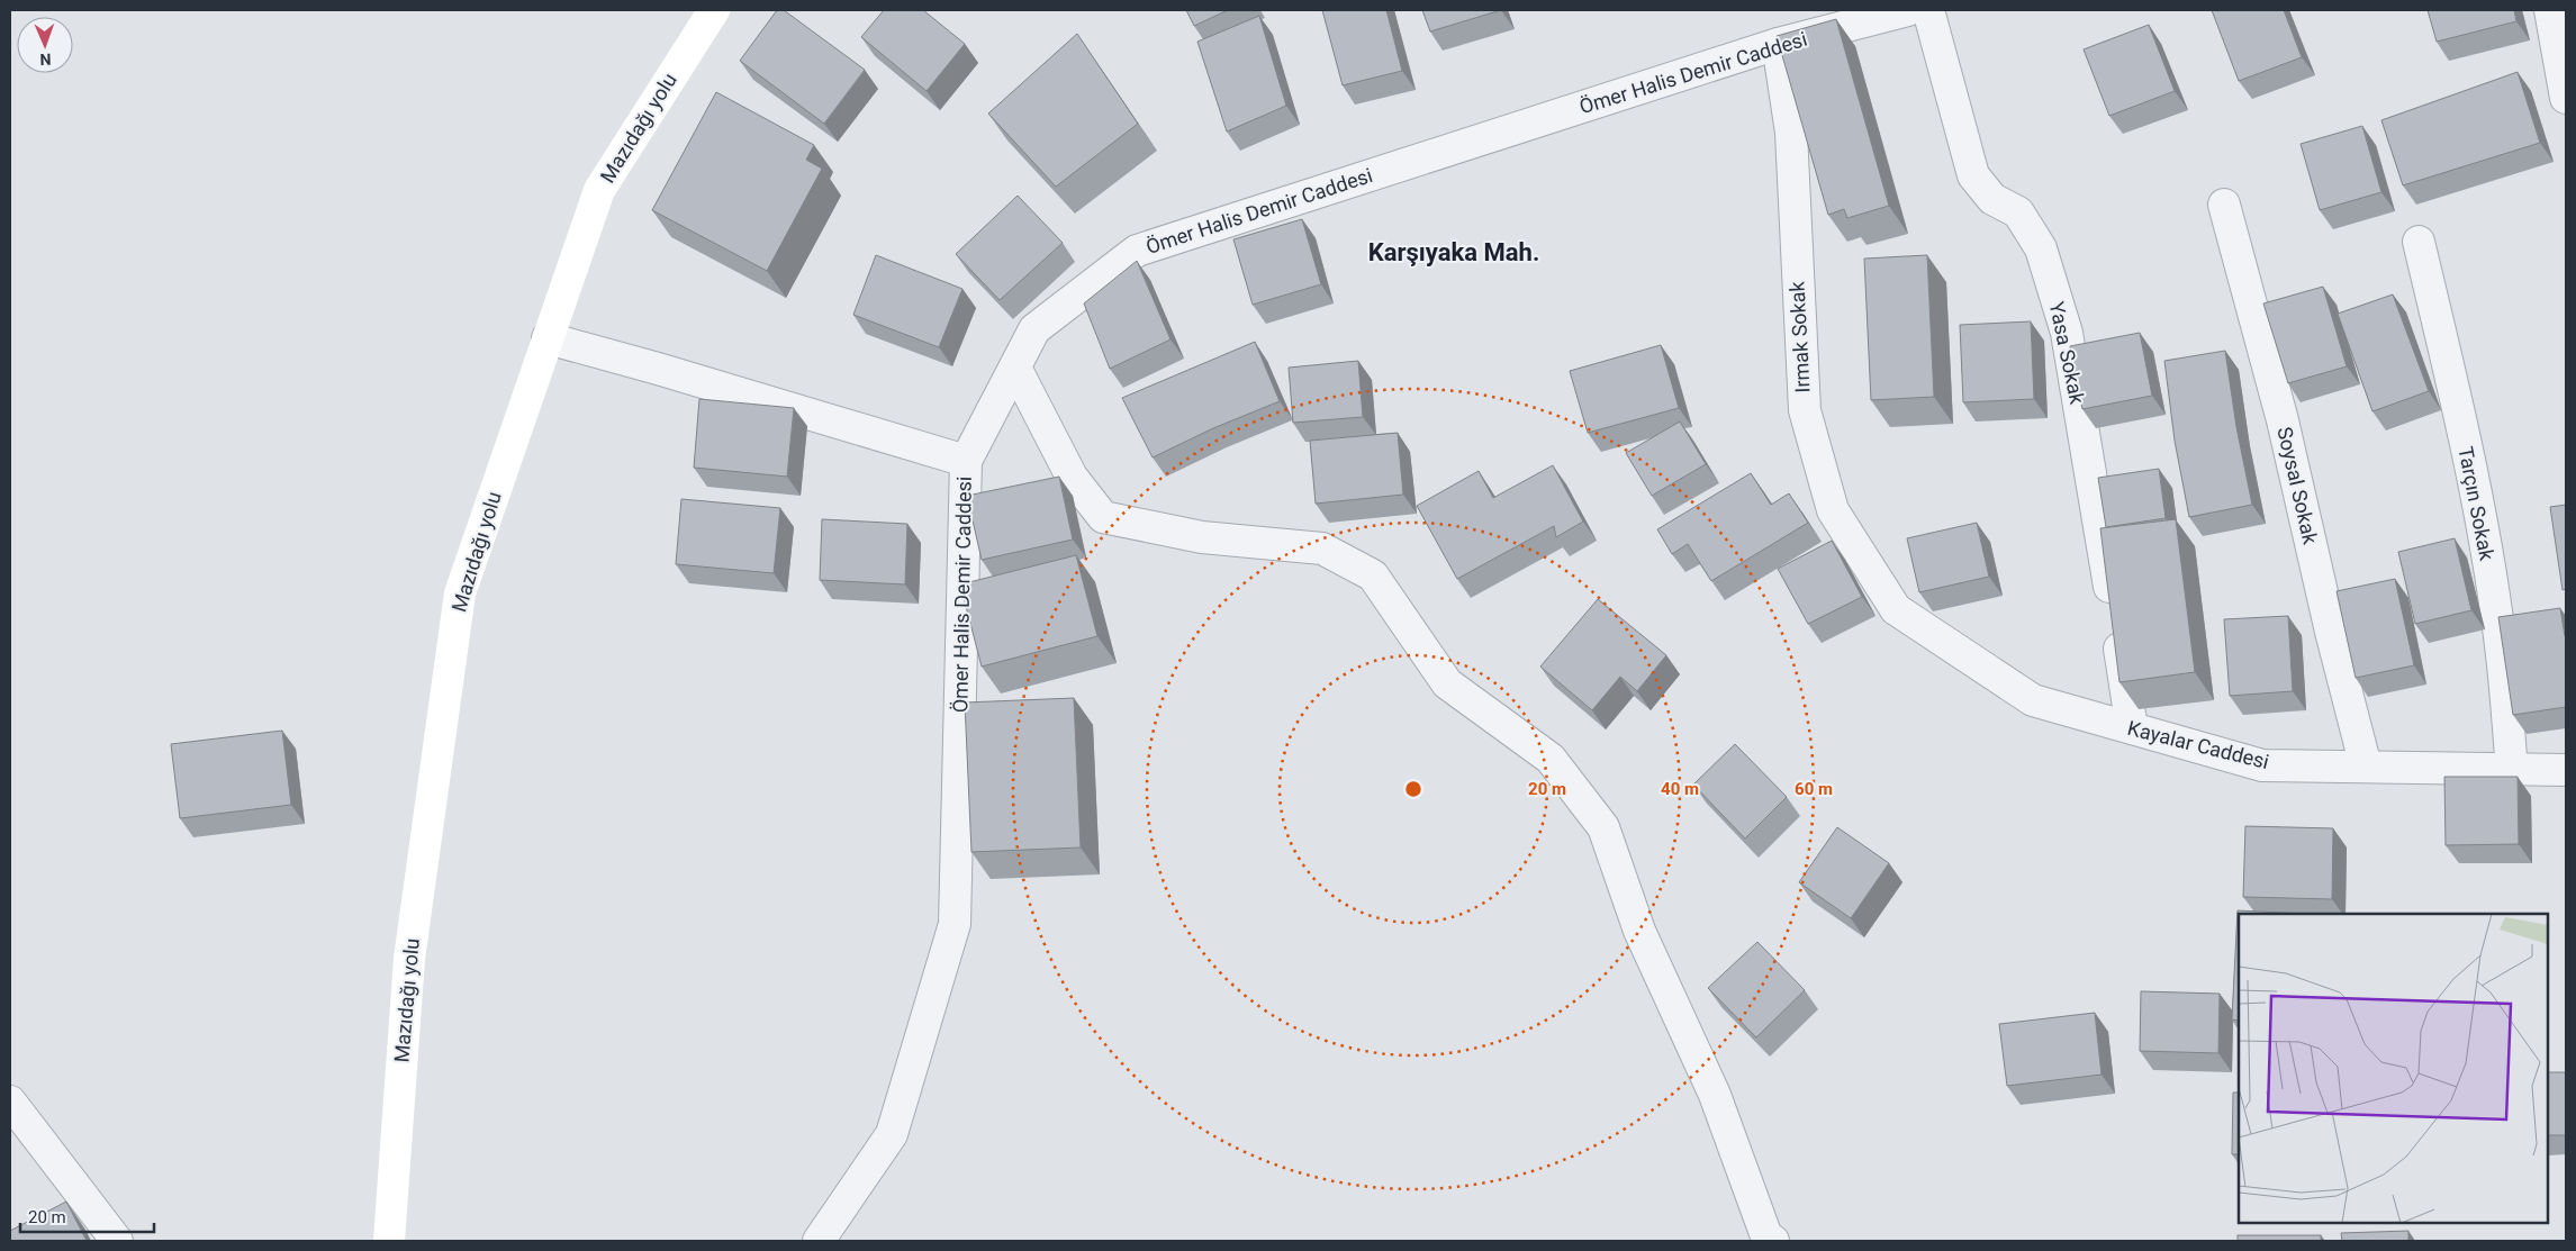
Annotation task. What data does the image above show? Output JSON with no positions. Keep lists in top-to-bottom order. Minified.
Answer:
{"streets":{"main road":["Mazıdağı yolu"],"street":["Ömer Halis Demir Caddesi","Irmak Sokak","Yasa Sokak","Soysal Sokak","Tarçın Sokak","Kayalar Caddesi"]},"crossings":[["Ömer Halis Demir Caddesi","Irmak Sokak"],["Irmak Sokak","Kayalar Caddesi"],["Yasa Sokak","Kayalar Caddesi"],["Soysal Sokak","Kayalar Caddesi"],["Tarçın Sokak","Kayalar Caddesi"]],"districts":["Karşıyaka Mah."],"scale_bar":"20 m","north":"bottom","rings":["20 m","40 m","60 m"]}
